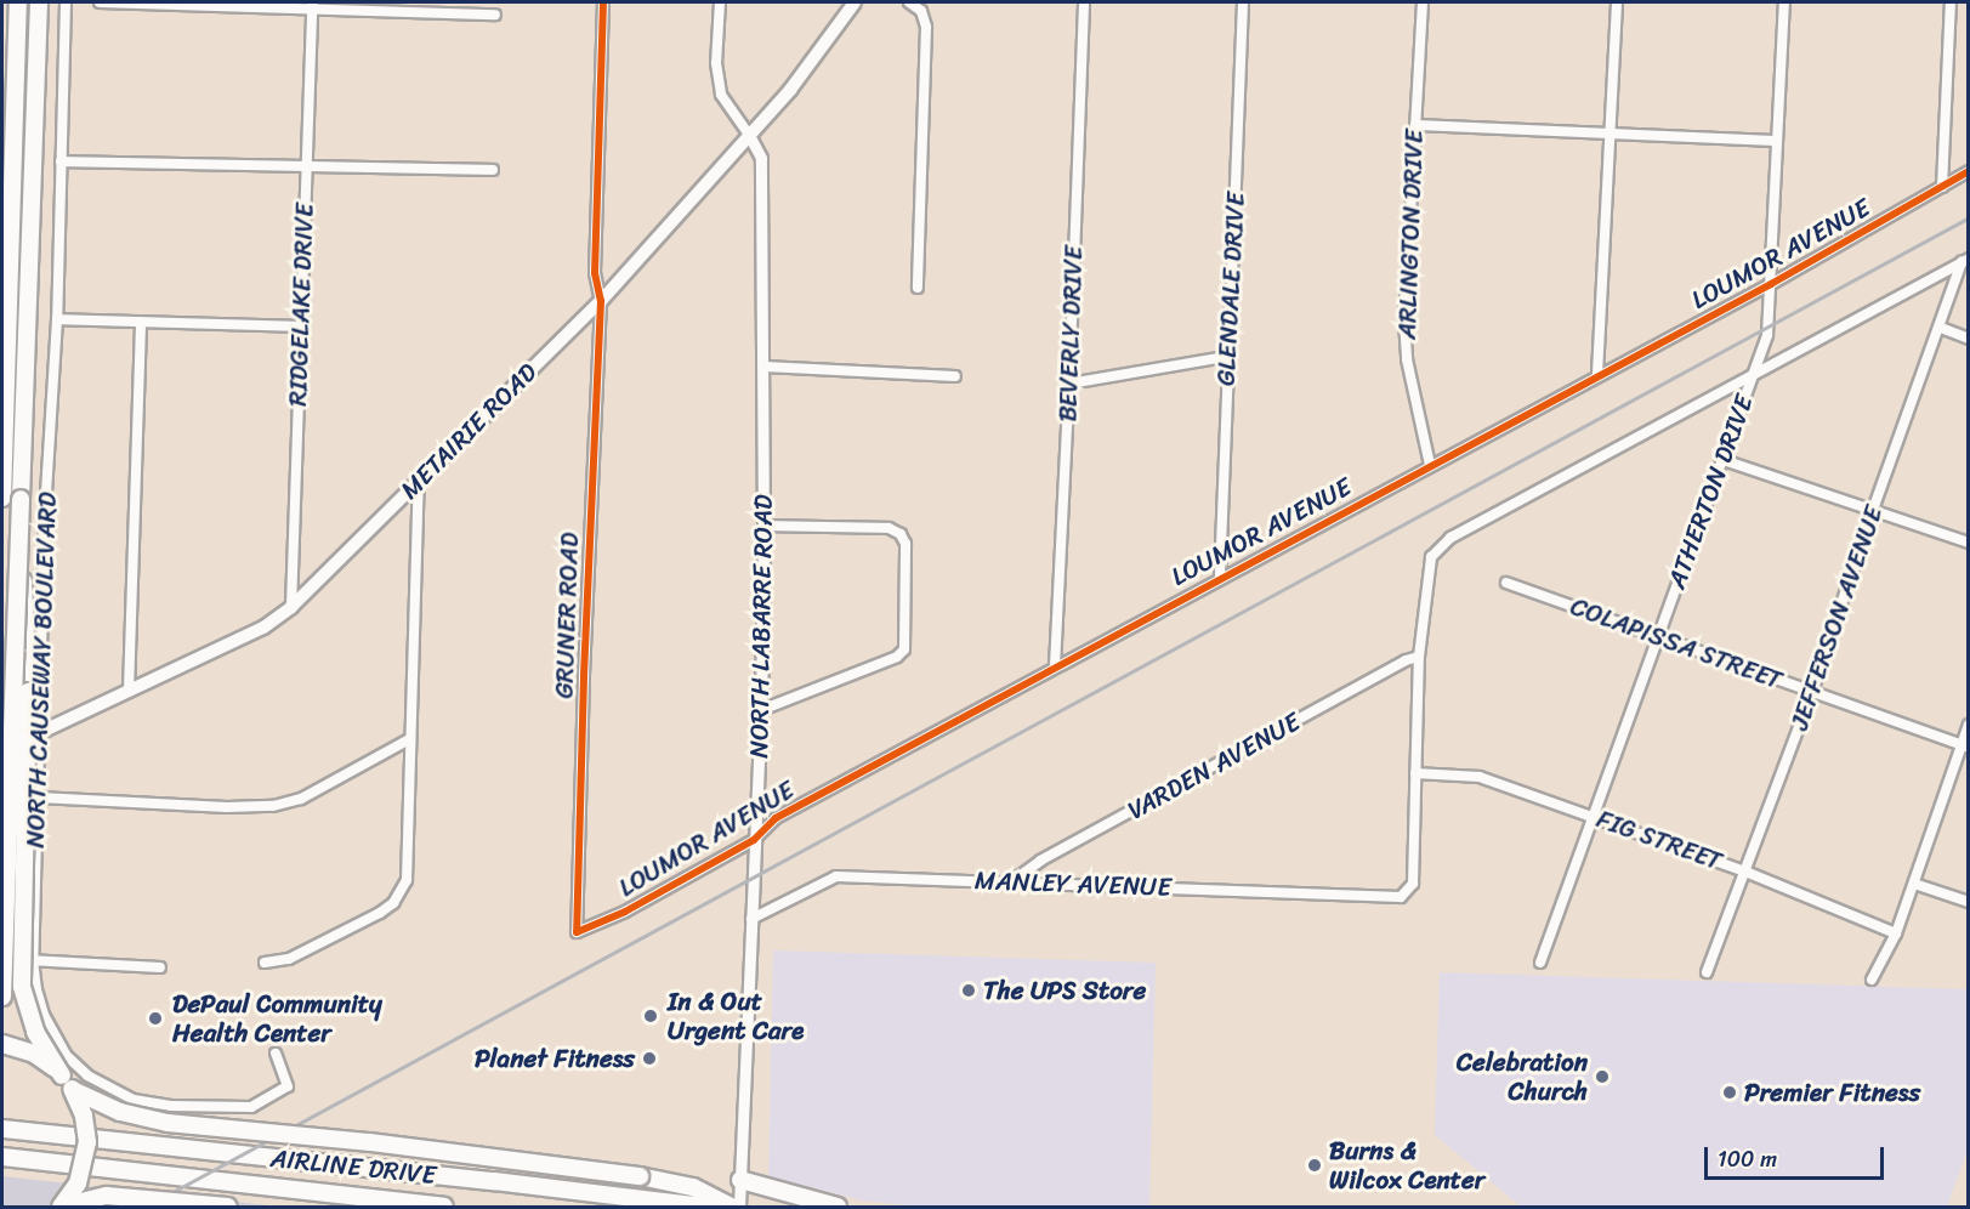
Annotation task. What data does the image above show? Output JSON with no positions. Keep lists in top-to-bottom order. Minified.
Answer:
{"streets":{"highway":["NORTH CAUSEWAY BOULEVARD","AIRLINE DRIVE"],"main road":["METAIRIE ROAD"],"street":["ARLINGTON DRIVE","LOUMOR AVENUE","GLENDALE DRIVE","RIDGELAKE DRIVE","BEVERLY DRIVE","ATHERTON DRIVE","GRUNER ROAD","JEFFERSON AVENUE","NORTH LABARRE ROAD","COLAPISSA STREET","VARDEN AVENUE","FIG STREET","MANLEY AVENUE"]},"crossings":[["ARLINGTON DRIVE","LOUMOR AVENUE"],["LOUMOR AVENUE","GLENDALE DRIVE"],["LOUMOR AVENUE","BEVERLY DRIVE"],["LOUMOR AVENUE","ATHERTON DRIVE"],["LOUMOR AVENUE","GRUNER ROAD"],["LOUMOR AVENUE","NORTH LABARRE ROAD"],["RIDGELAKE DRIVE","METAIRIE ROAD"],["METAIRIE ROAD","GRUNER ROAD"],["METAIRIE ROAD","NORTH LABARRE ROAD"],["METAIRIE ROAD","NORTH CAUSEWAY BOULEVARD"],["ATHERTON DRIVE","COLAPISSA STREET"],["ATHERTON DRIVE","FIG STREET"],["JEFFERSON AVENUE","COLAPISSA STREET"],["JEFFERSON AVENUE","FIG STREET"],["NORTH LABARRE ROAD","MANLEY AVENUE"],["VARDEN AVENUE","MANLEY AVENUE"],["FIG STREET","MANLEY AVENUE"]],"places":["The UPS Store","In & Out Urgent Care","DePaul Community Health Center","Planet Fitness","Celebration Church","Premier Fitness","Burns & Wilcox Center"],"scale_bar":"100 m"}
